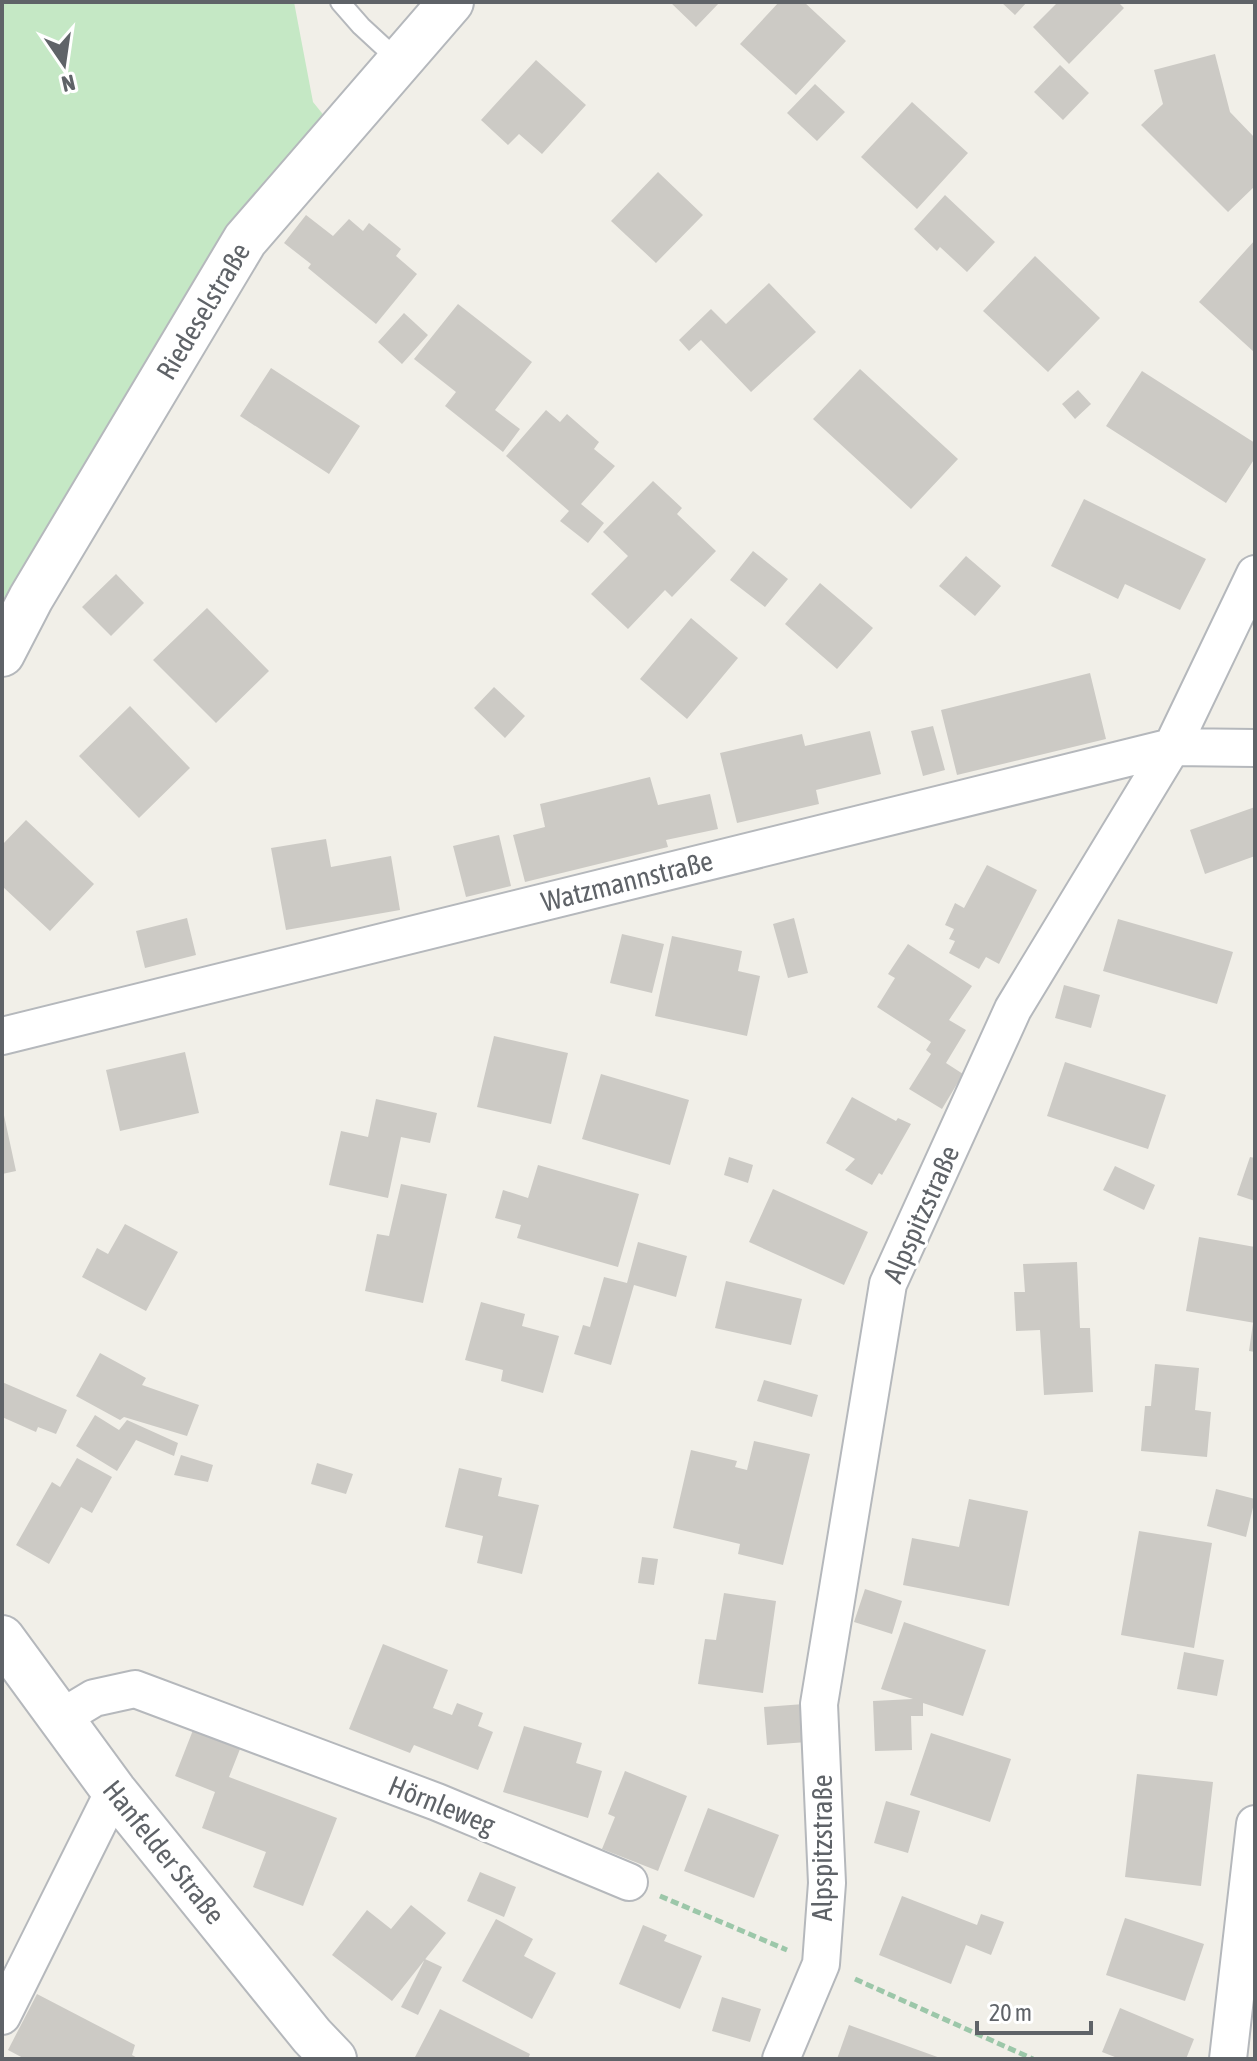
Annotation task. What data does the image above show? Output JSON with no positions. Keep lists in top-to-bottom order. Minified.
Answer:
{"streets":{"street":["Riedeselstraße","Watzmannstraße","Alpspitzstraße","Hörnleweg","Hanfelder Straße"]},"crossings":[["Watzmannstraße","Alpspitzstraße"],["Hörnleweg","Hanfelder Straße"]],"scale_bar":"20 m","north":"bottom"}
